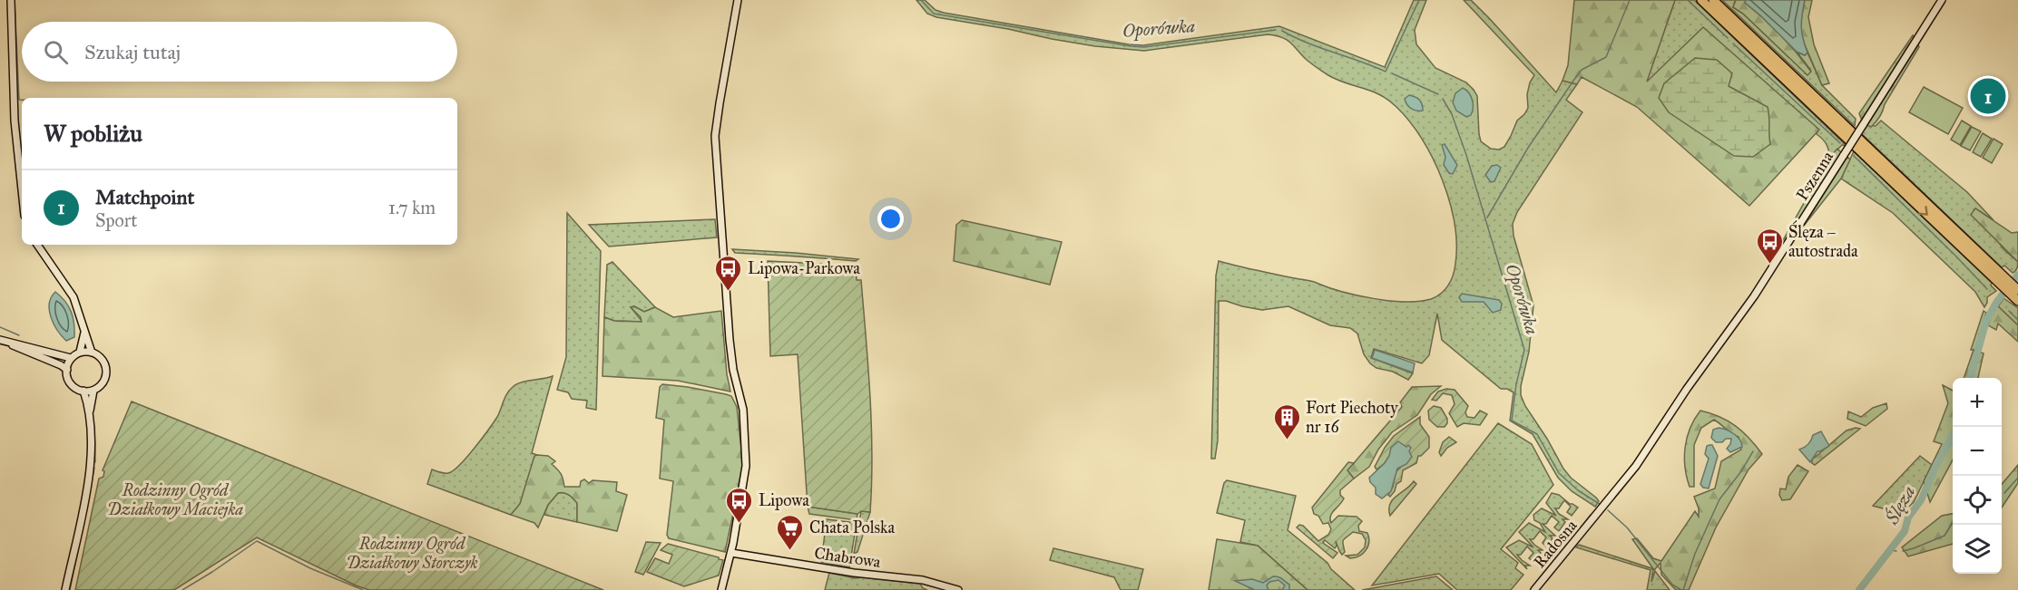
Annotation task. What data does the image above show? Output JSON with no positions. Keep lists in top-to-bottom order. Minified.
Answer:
{"streets":{"street":["Pszenna","Radosna","Chabrowa"]},"crossings":[["Pszenna","Radosna"]],"water":["Oporówka","Ślęza"],"parks":["Rodzinny Ogród Działkowy Maciejka","Rodzinny Ogród Działkowy Storczyk"],"places":{"bus stop":["Ślęza – autostrada","Lipowa-Parkowa","Lipowa"],"building":["Fort Piechoty nr 16"],"supermarket":["Chata Polska"]},"page":{"search":"Szukaj tutaj","pins":"1","heading":"W pobliżu","list":[{"mark":"1","name":"Matchpoint","note":"Sport","value":"1.7 km"}],"map_buttons":["+","−"]}}
